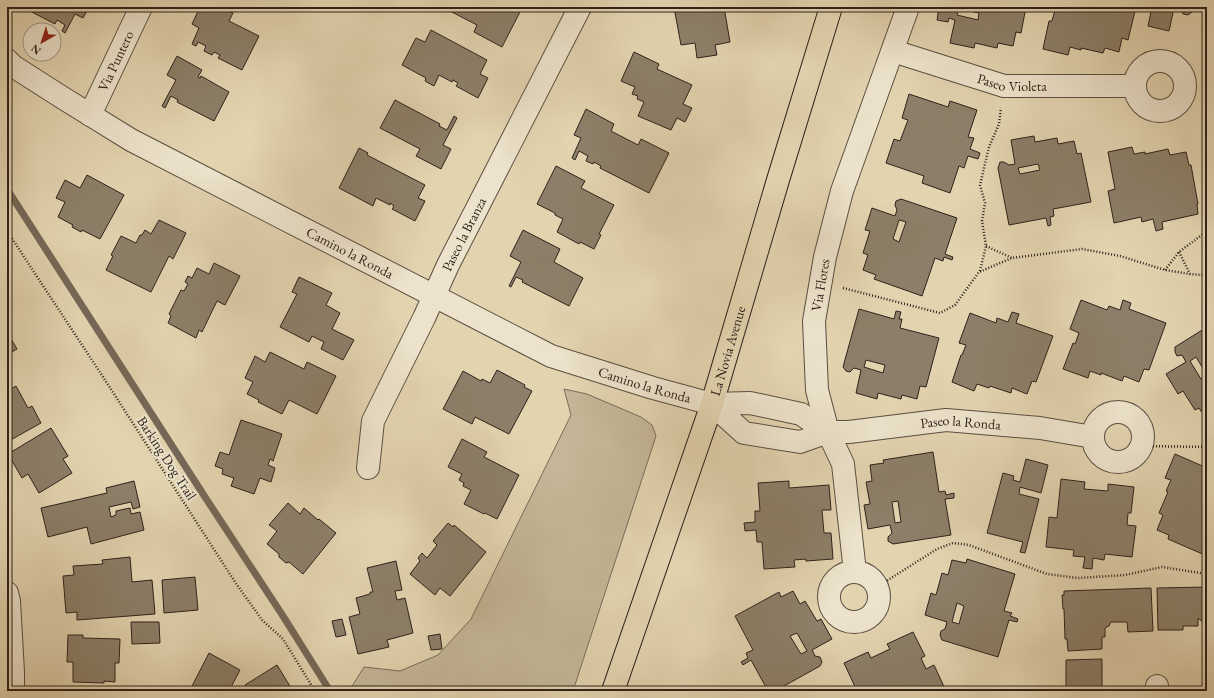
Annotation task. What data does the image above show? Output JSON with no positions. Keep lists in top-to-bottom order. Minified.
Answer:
{"streets":{"main road":["La Novia Avenue"],"street":["Via Puntero","Paseo Violeta","Paseo la Branza","Camino la Ronda","Via Flores","Paseo la Ronda"],"path":["Barking Dog Trail"]},"crossings":[["Via Puntero","Camino la Ronda"],["Paseo Violeta","Via Flores"],["Paseo la Branza","Camino la Ronda"],["Camino la Ronda","Via Flores"],["Camino la Ronda","La Novia Avenue"],["Camino la Ronda","Paseo la Ronda"],["Via Flores","Paseo la Ronda"]],"north":"bottom left"}
